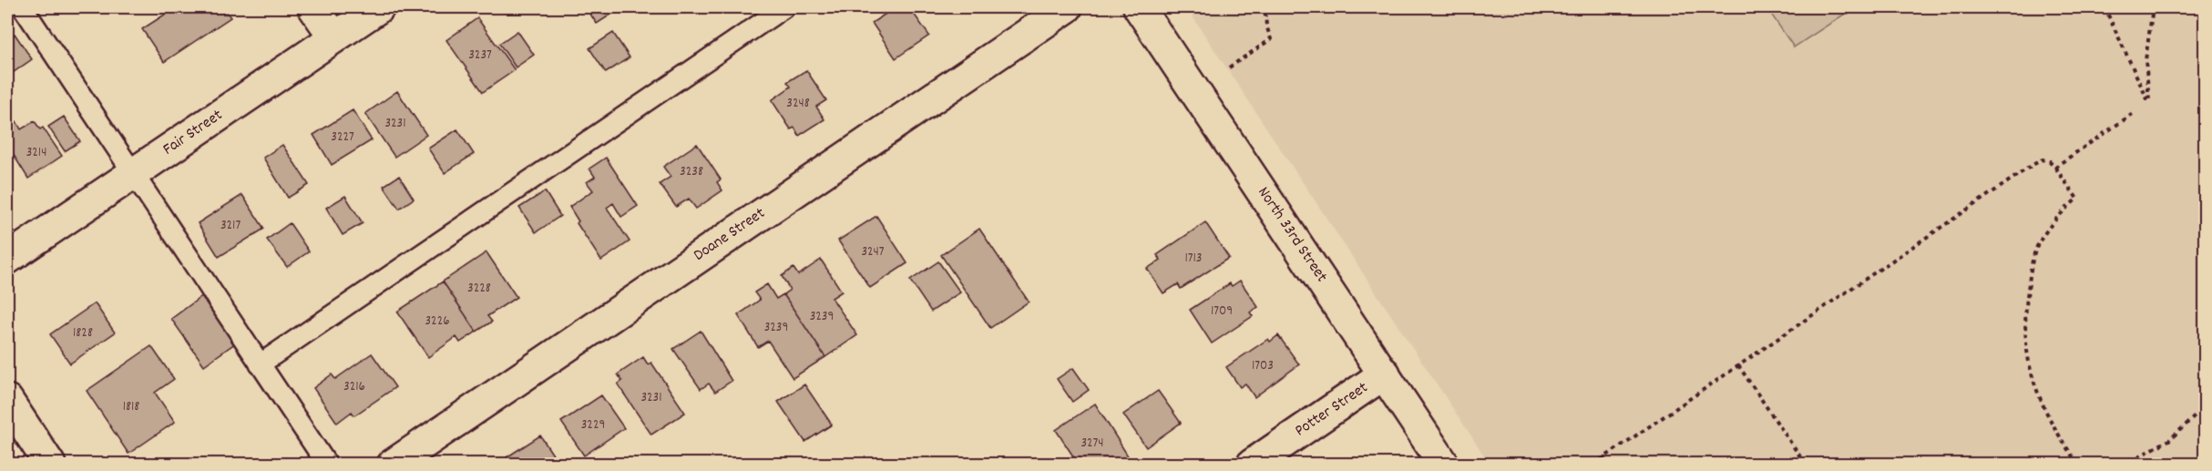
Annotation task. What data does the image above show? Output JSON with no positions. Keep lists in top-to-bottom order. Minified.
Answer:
{"streets":{"street":["Fair Street","Doane Street","North 33rd Street","Potter Street"]},"crossings":[["North 33rd Street","Potter Street"]],"house_numbers":["3237","3248","3231","3227","3214","3238","3217","3247","1713","3228","1709","3239","3226","3239","1828","1703","3216","3231","1818","3229","3274"]}
